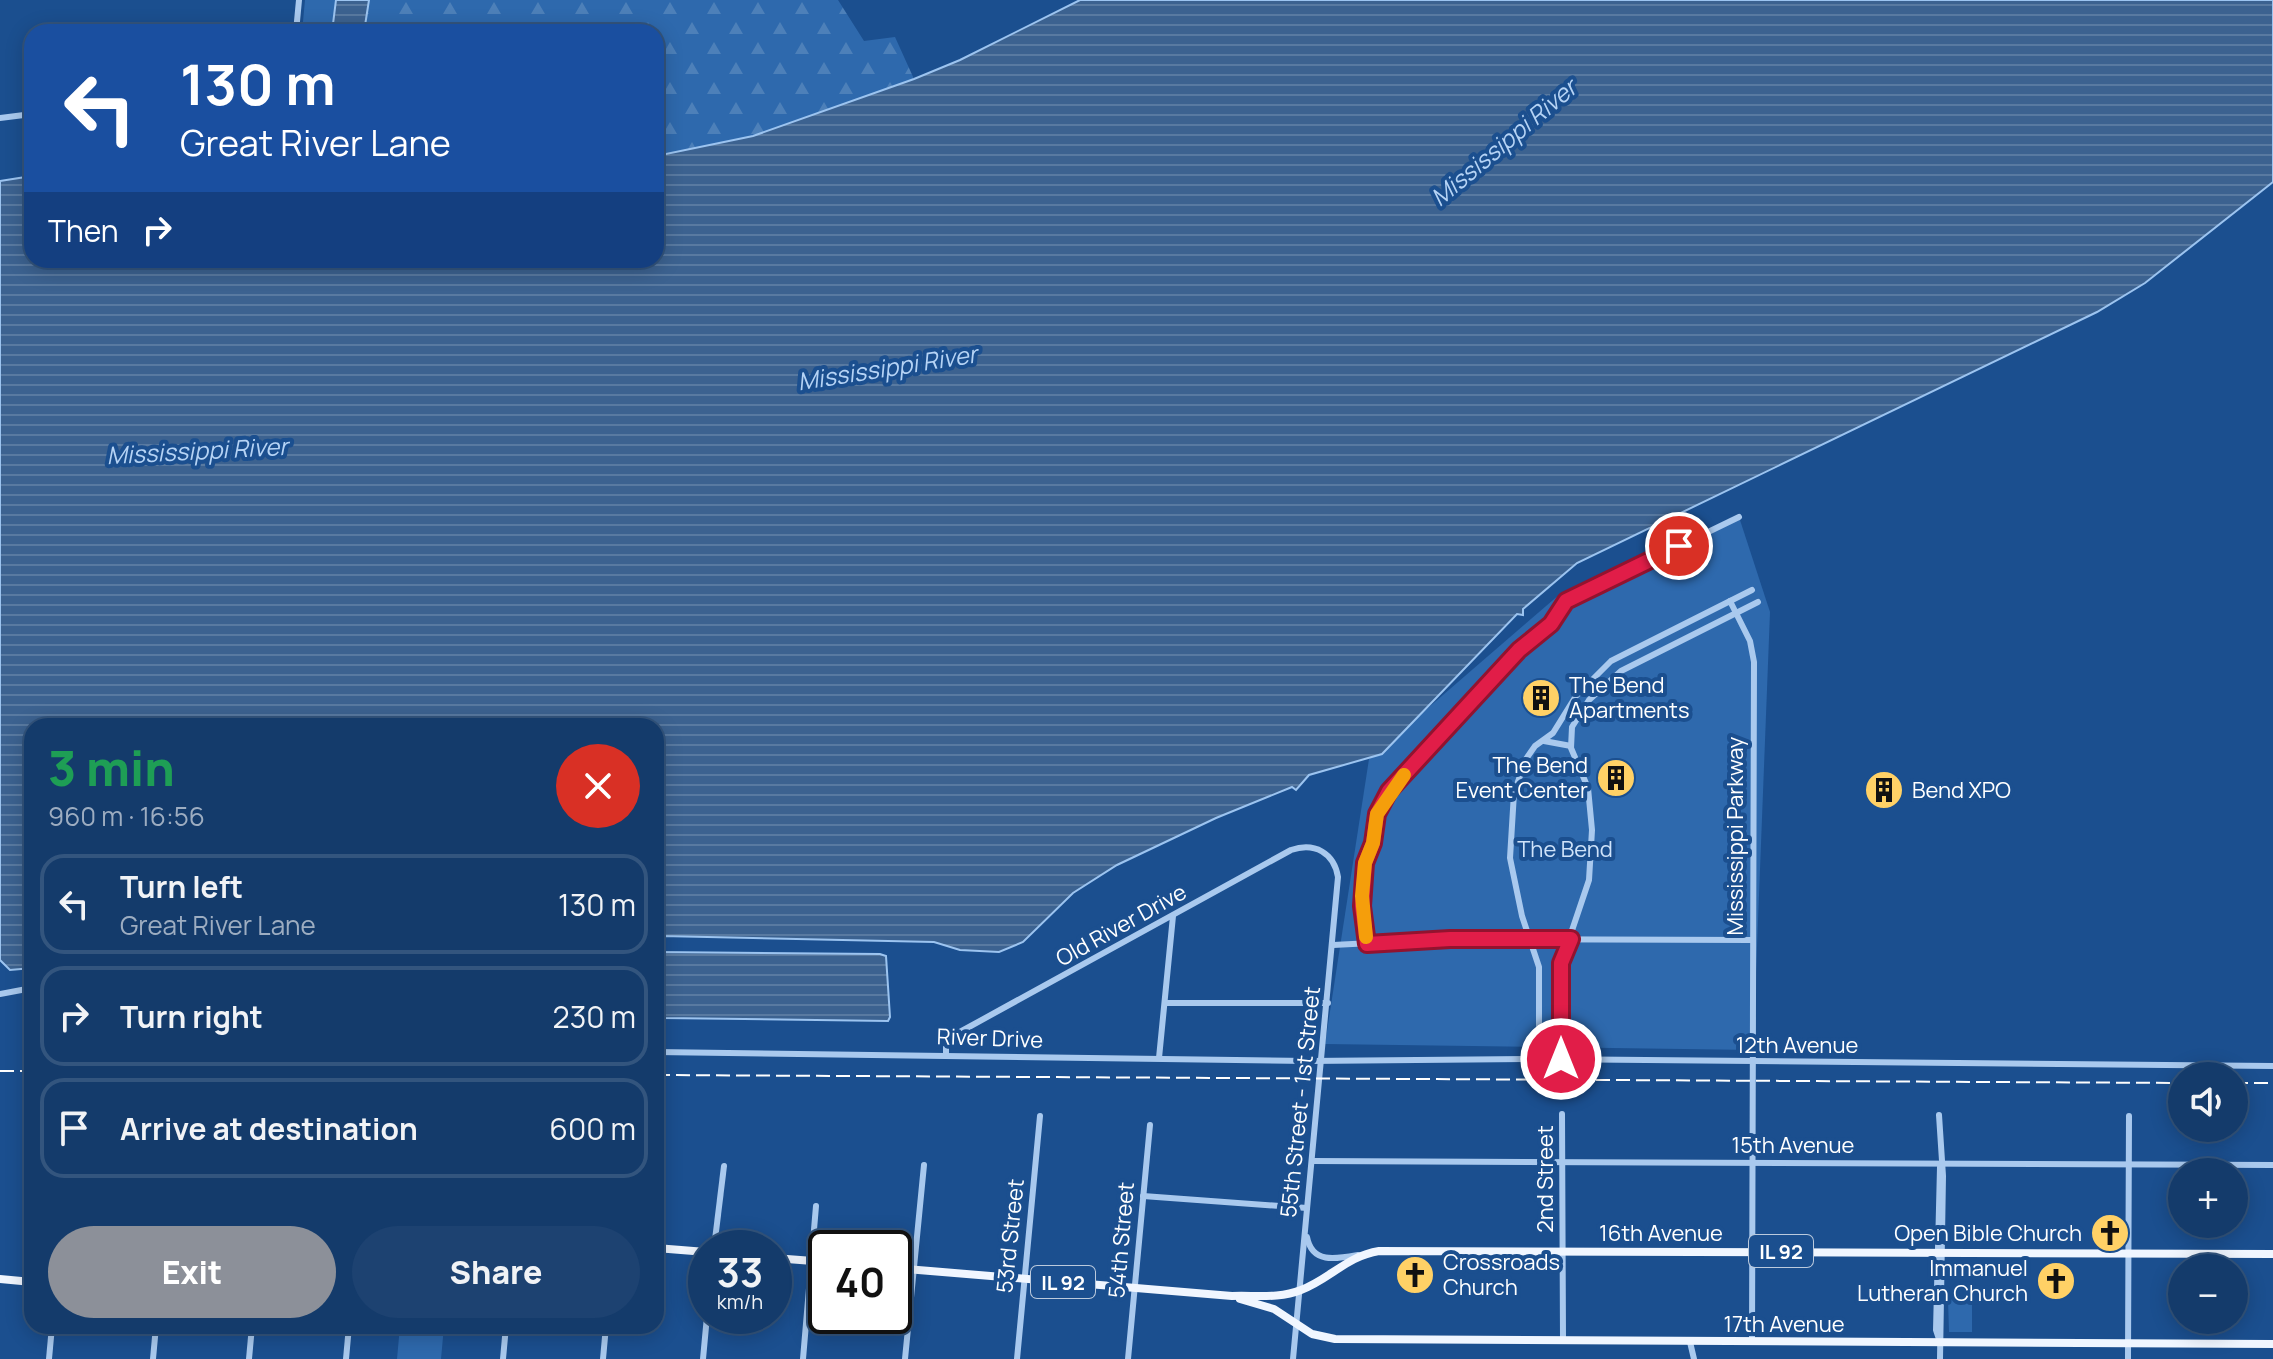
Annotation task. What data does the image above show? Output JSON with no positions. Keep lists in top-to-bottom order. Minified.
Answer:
{"streets":{"main road":["16th Avenue","IL 92","17th Avenue"],"street":["Mississippi Parkway","Old River Drive","River Drive","12th Avenue","55th Street - 1st Street","15th Avenue","2nd Street","53rd Street","54th Street"]},"crossings":[["Mississippi Parkway","12th Avenue"],["Mississippi Parkway","15th Avenue"],["Mississippi Parkway","16th Avenue"],["Mississippi Parkway","17th Avenue"],["Old River Drive","River Drive"],["Old River Drive","55th Street - 1st Street"],["River Drive","12th Avenue"],["River Drive","55th Street - 1st Street"],["12th Avenue","55th Street - 1st Street"],["55th Street - 1st Street","15th Avenue"],["55th Street - 1st Street","16th Avenue"],["55th Street - 1st Street","IL 92"],["55th Street - 1st Street","17th Avenue"],["15th Avenue","2nd Street"],["2nd Street","16th Avenue"],["2nd Street","17th Avenue"],["16th Avenue","IL 92"],["53rd Street","IL 92"],["54th Street","IL 92"],["IL 92","17th Avenue"]],"water":["Mississippi River"],"parks":["The Bend"],"places":{"building":["The Bend Apartments","The Bend Event Center","Bend XPO"],"church":["Open Bible Church","Crossroads Church","Immanuel Lutheran Church"]},"page":{"turn":["130 m","Great River Lane"],"then":"Then","heading":["3 min","960 m · 16:56"],"list":[{"name":"Turn left","note":"Great River Lane","value":"130 m"},{"name":"Turn right","value":"230 m"},{"name":"Arrive at destination","value":"600 m"}],"map_buttons":["+","−"],"buttons":["Exit","Share"],"speed":"33 km/h","limit":"40"}}
